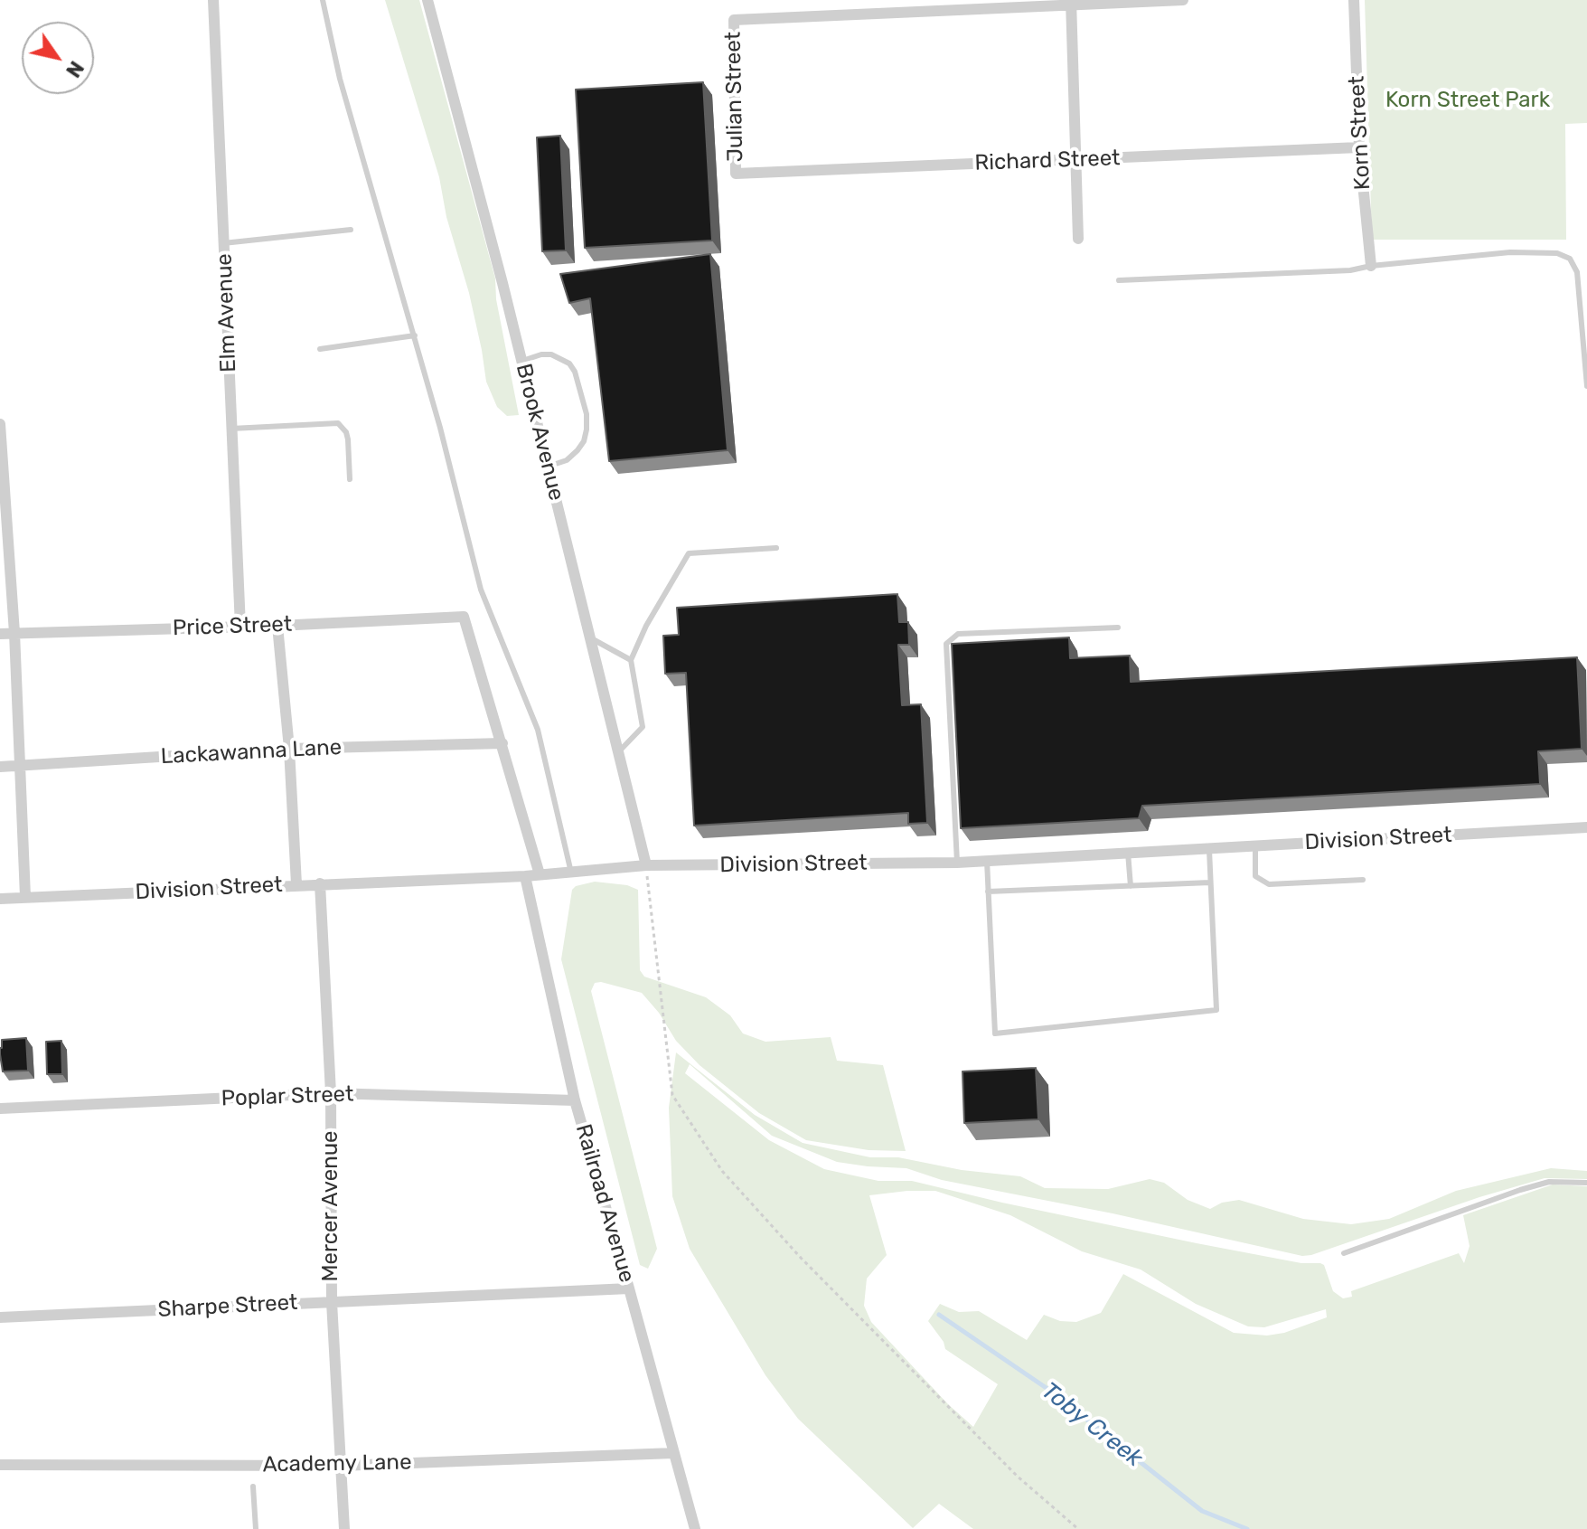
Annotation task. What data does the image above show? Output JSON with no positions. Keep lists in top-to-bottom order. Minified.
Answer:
{"streets":{"street":["Julian Street","Korn Street","Richard Street","Elm Avenue","Brook Avenue","Price Street","Lackawanna Lane","Division Street","Poplar Street","Railroad Avenue","Mercer Avenue","Sharpe Street","Academy Lane"]},"crossings":[["Julian Street","Richard Street"],["Korn Street","Richard Street"],["Elm Avenue","Price Street"],["Brook Avenue","Division Street"],["Price Street","Lackawanna Lane"],["Division Street","Railroad Avenue"],["Division Street","Mercer Avenue"],["Poplar Street","Railroad Avenue"],["Poplar Street","Mercer Avenue"],["Railroad Avenue","Sharpe Street"],["Railroad Avenue","Academy Lane"],["Mercer Avenue","Sharpe Street"],["Mercer Avenue","Academy Lane"]],"water":["Toby Creek"],"parks":["Korn Street Park"],"north":"bottom right"}
